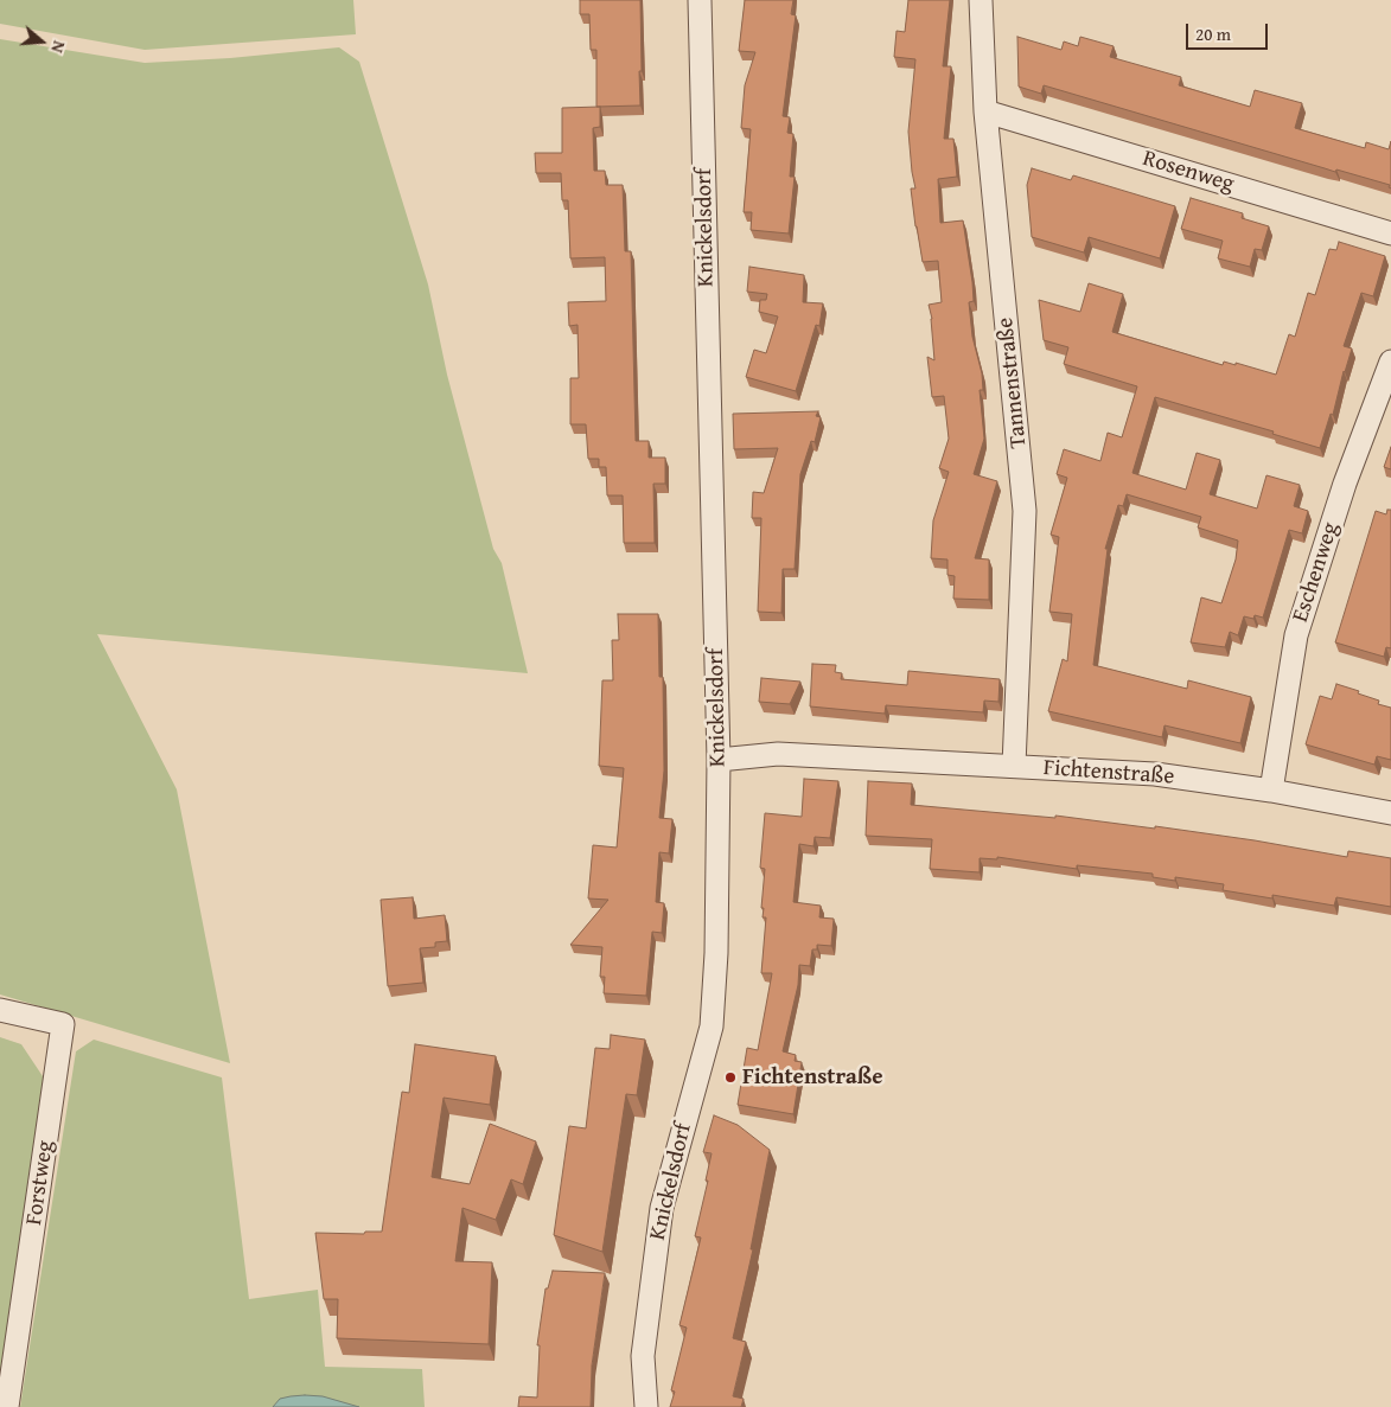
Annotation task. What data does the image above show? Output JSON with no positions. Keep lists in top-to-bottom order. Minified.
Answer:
{"streets":{"street":["Rosenweg","Knickelsdorf","Tannenstraße","Eschenweg","Fichtenstraße","Forstweg"]},"crossings":[["Rosenweg","Tannenstraße"],["Knickelsdorf","Fichtenstraße"],["Tannenstraße","Fichtenstraße"],["Eschenweg","Fichtenstraße"]],"places":["Fichtenstraße"],"scale_bar":"20 m","north":"right"}
